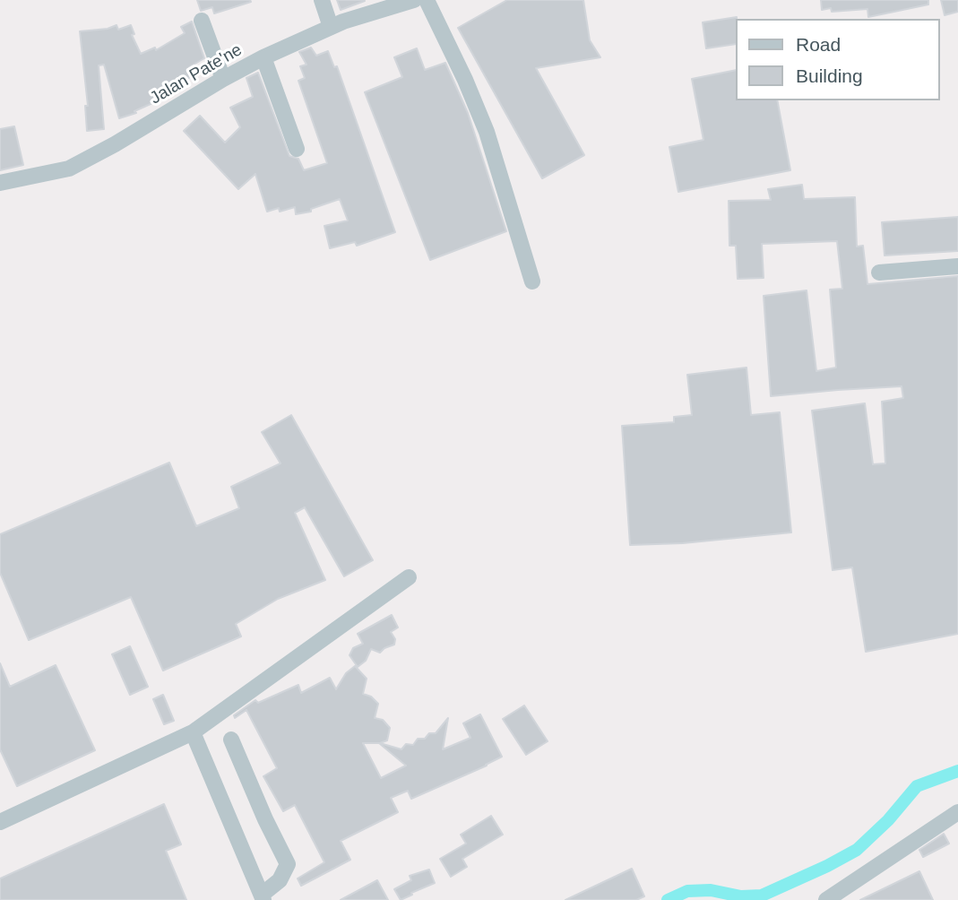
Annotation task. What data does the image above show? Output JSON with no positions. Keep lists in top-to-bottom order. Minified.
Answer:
{"streets":{"street":["Jalan Pate'ne"]},"legend":["Road","Building"]}
